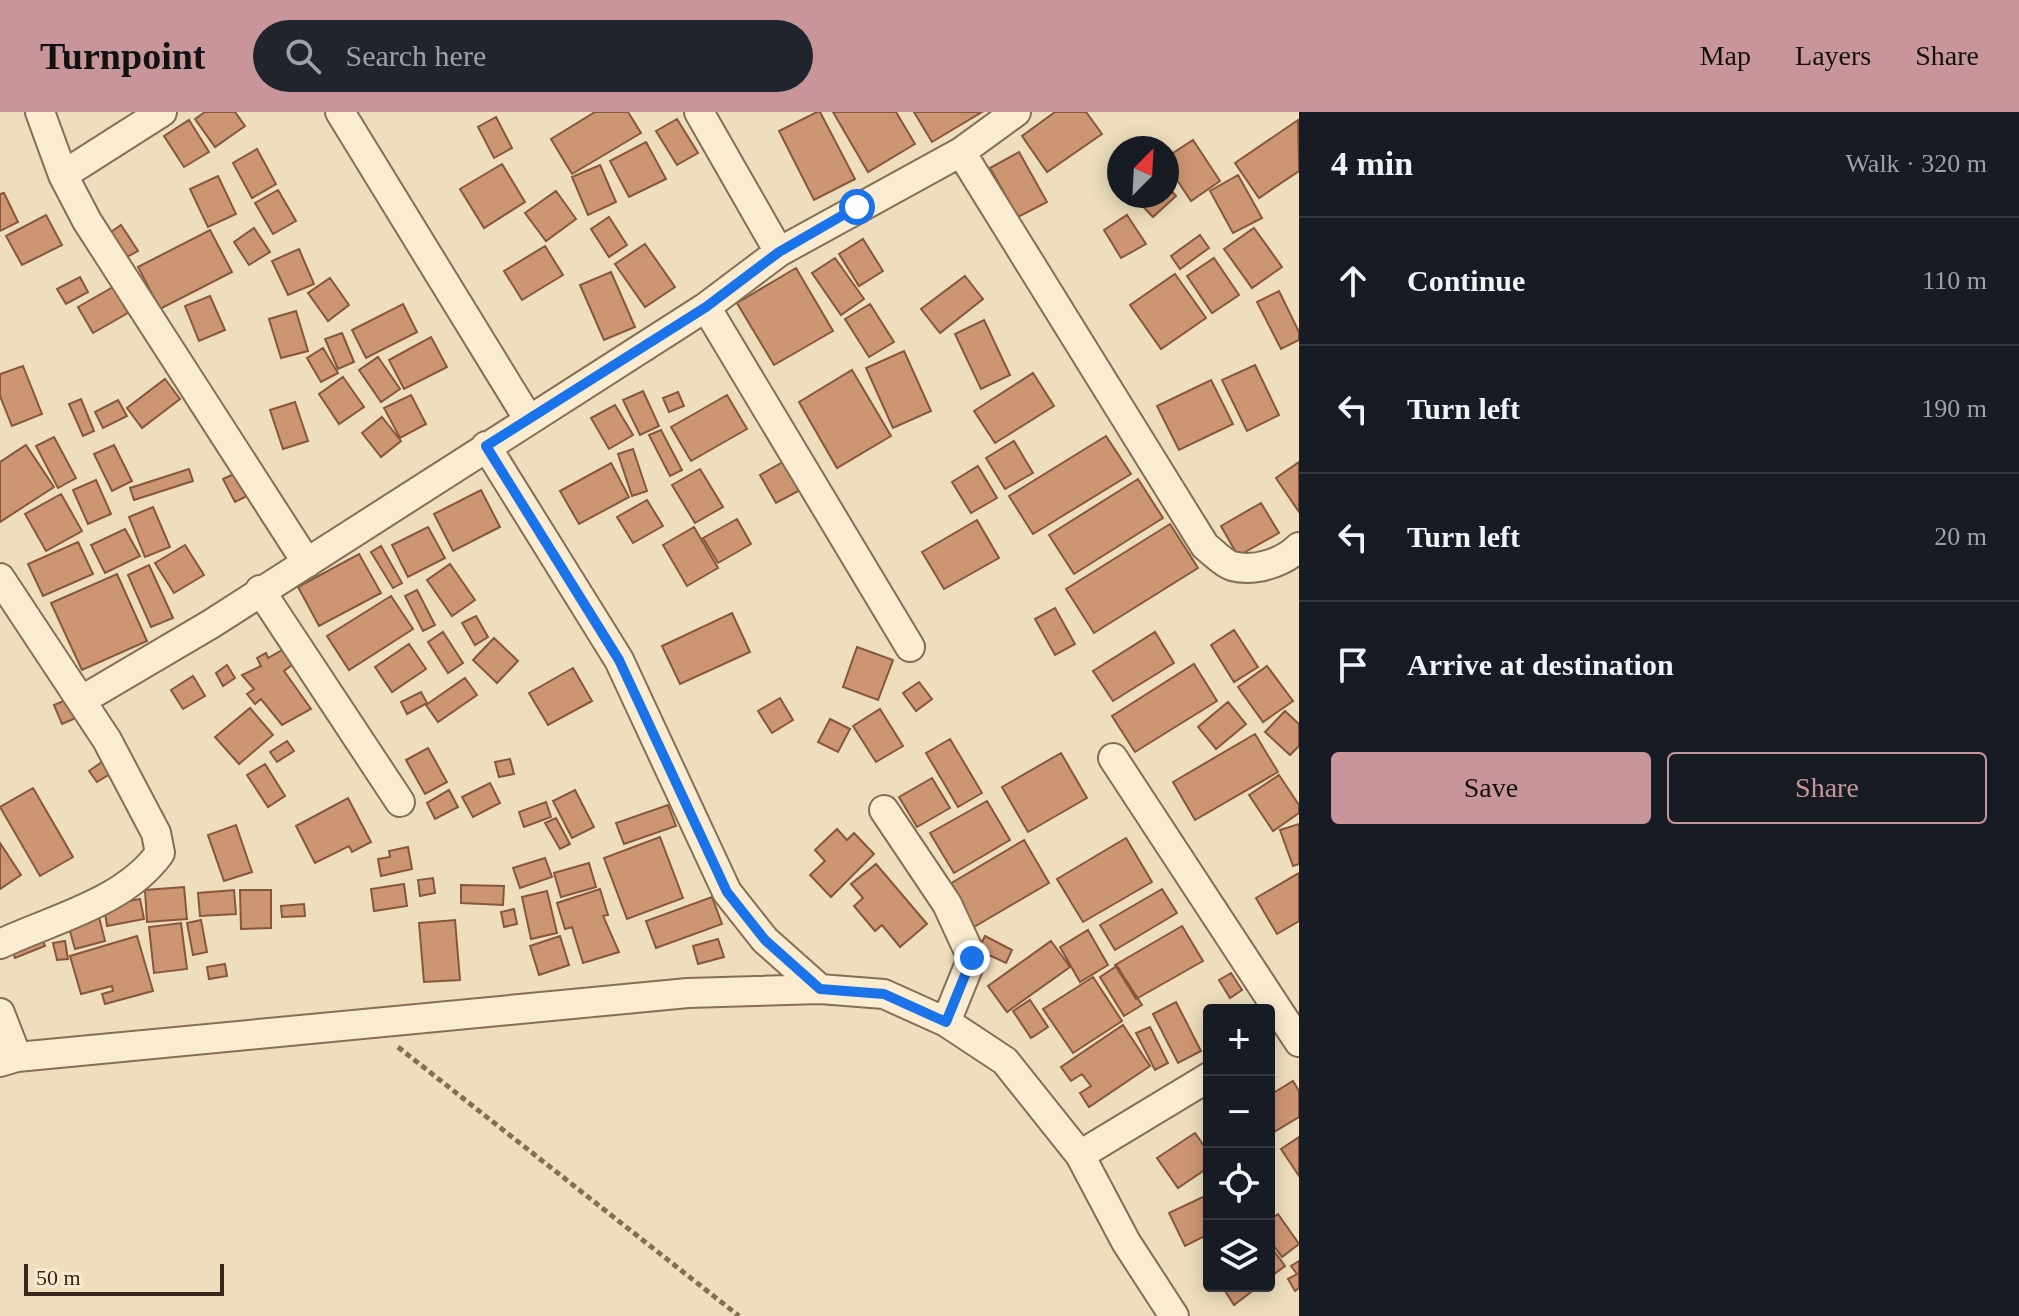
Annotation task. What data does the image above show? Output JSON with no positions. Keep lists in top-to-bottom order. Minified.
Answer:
{"scale_bar":"50 m","north":"top right","page":{"header":"Turnpoint","search":"Search here","nav":["Map","Layers","Share"],"heading":["4 min","Walk · 320 m"],"list":[["Continue","110 m"],["Turn left","190 m"],["Turn left","20 m"],"Arrive at destination"],"buttons":["Save","Share"],"map_buttons":["+","−"],"scale":"50 m"}}
